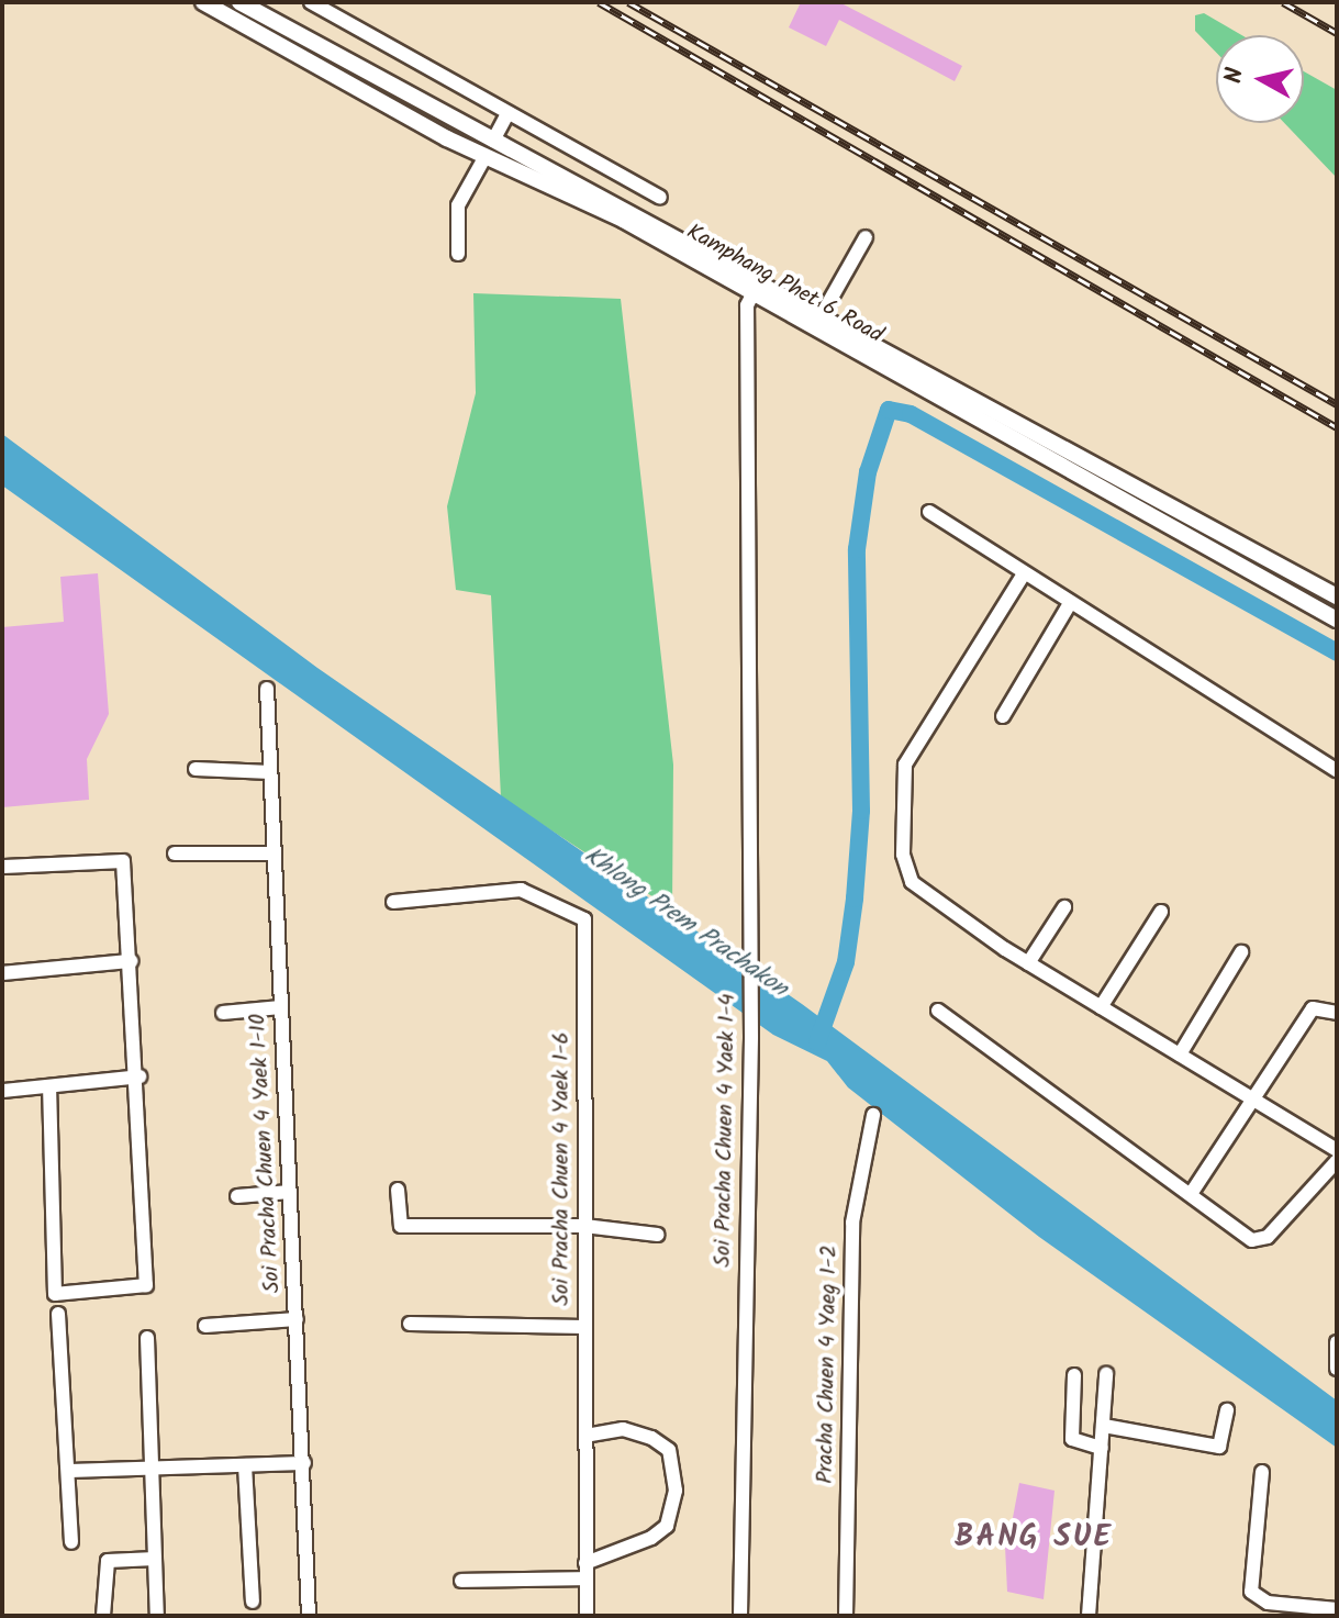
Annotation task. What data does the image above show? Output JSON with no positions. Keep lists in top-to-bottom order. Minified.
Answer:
{"streets":{"street":["Kamphang Phet 6 Road","Soi Pracha Chuen 4 Yaek 1-4","Soi Pracha Chuen 4 Yaek 1-10","Soi Pracha Chuen 4 Yaek 1-6","Pracha Chuen 4 Yaeg 1-2"]},"crossings":[["Kamphang Phet 6 Road","Soi Pracha Chuen 4 Yaek 1-4"]],"districts":["BANG SUE"],"water":["Khlong Prem Prachakon"],"north":"left"}
